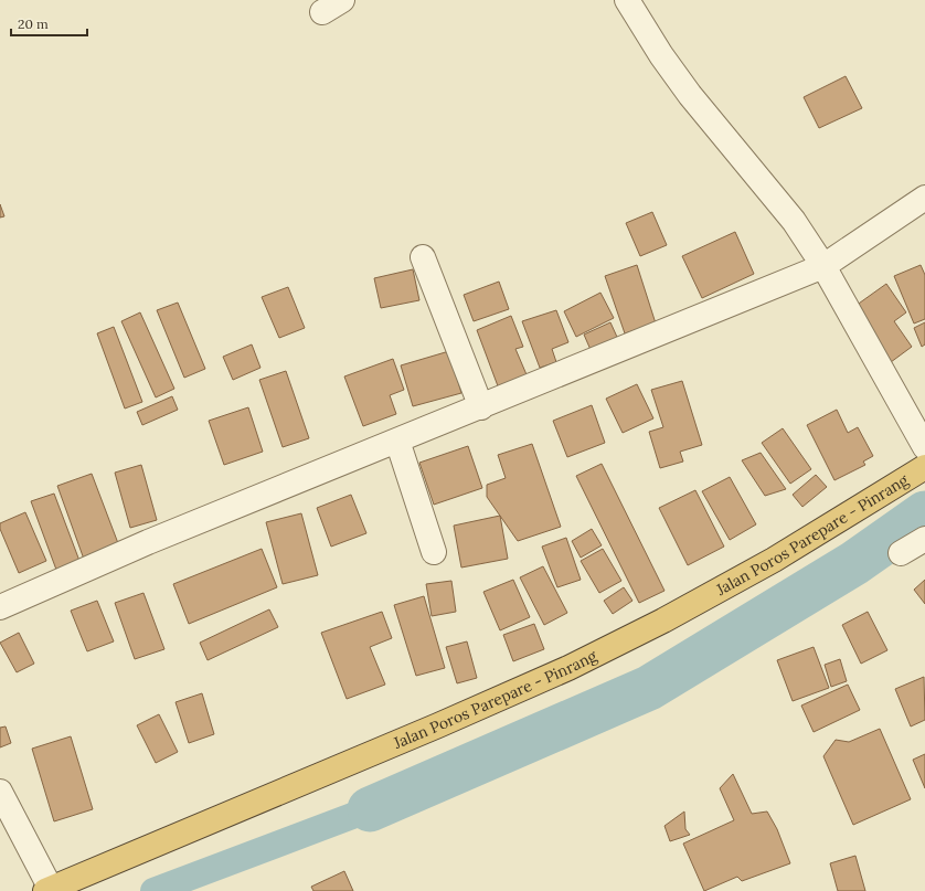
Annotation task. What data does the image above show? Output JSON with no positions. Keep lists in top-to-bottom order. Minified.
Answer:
{"streets":{"highway":["Jalan Poros Parepare - Pinrang"]},"scale_bar":"20 m"}
